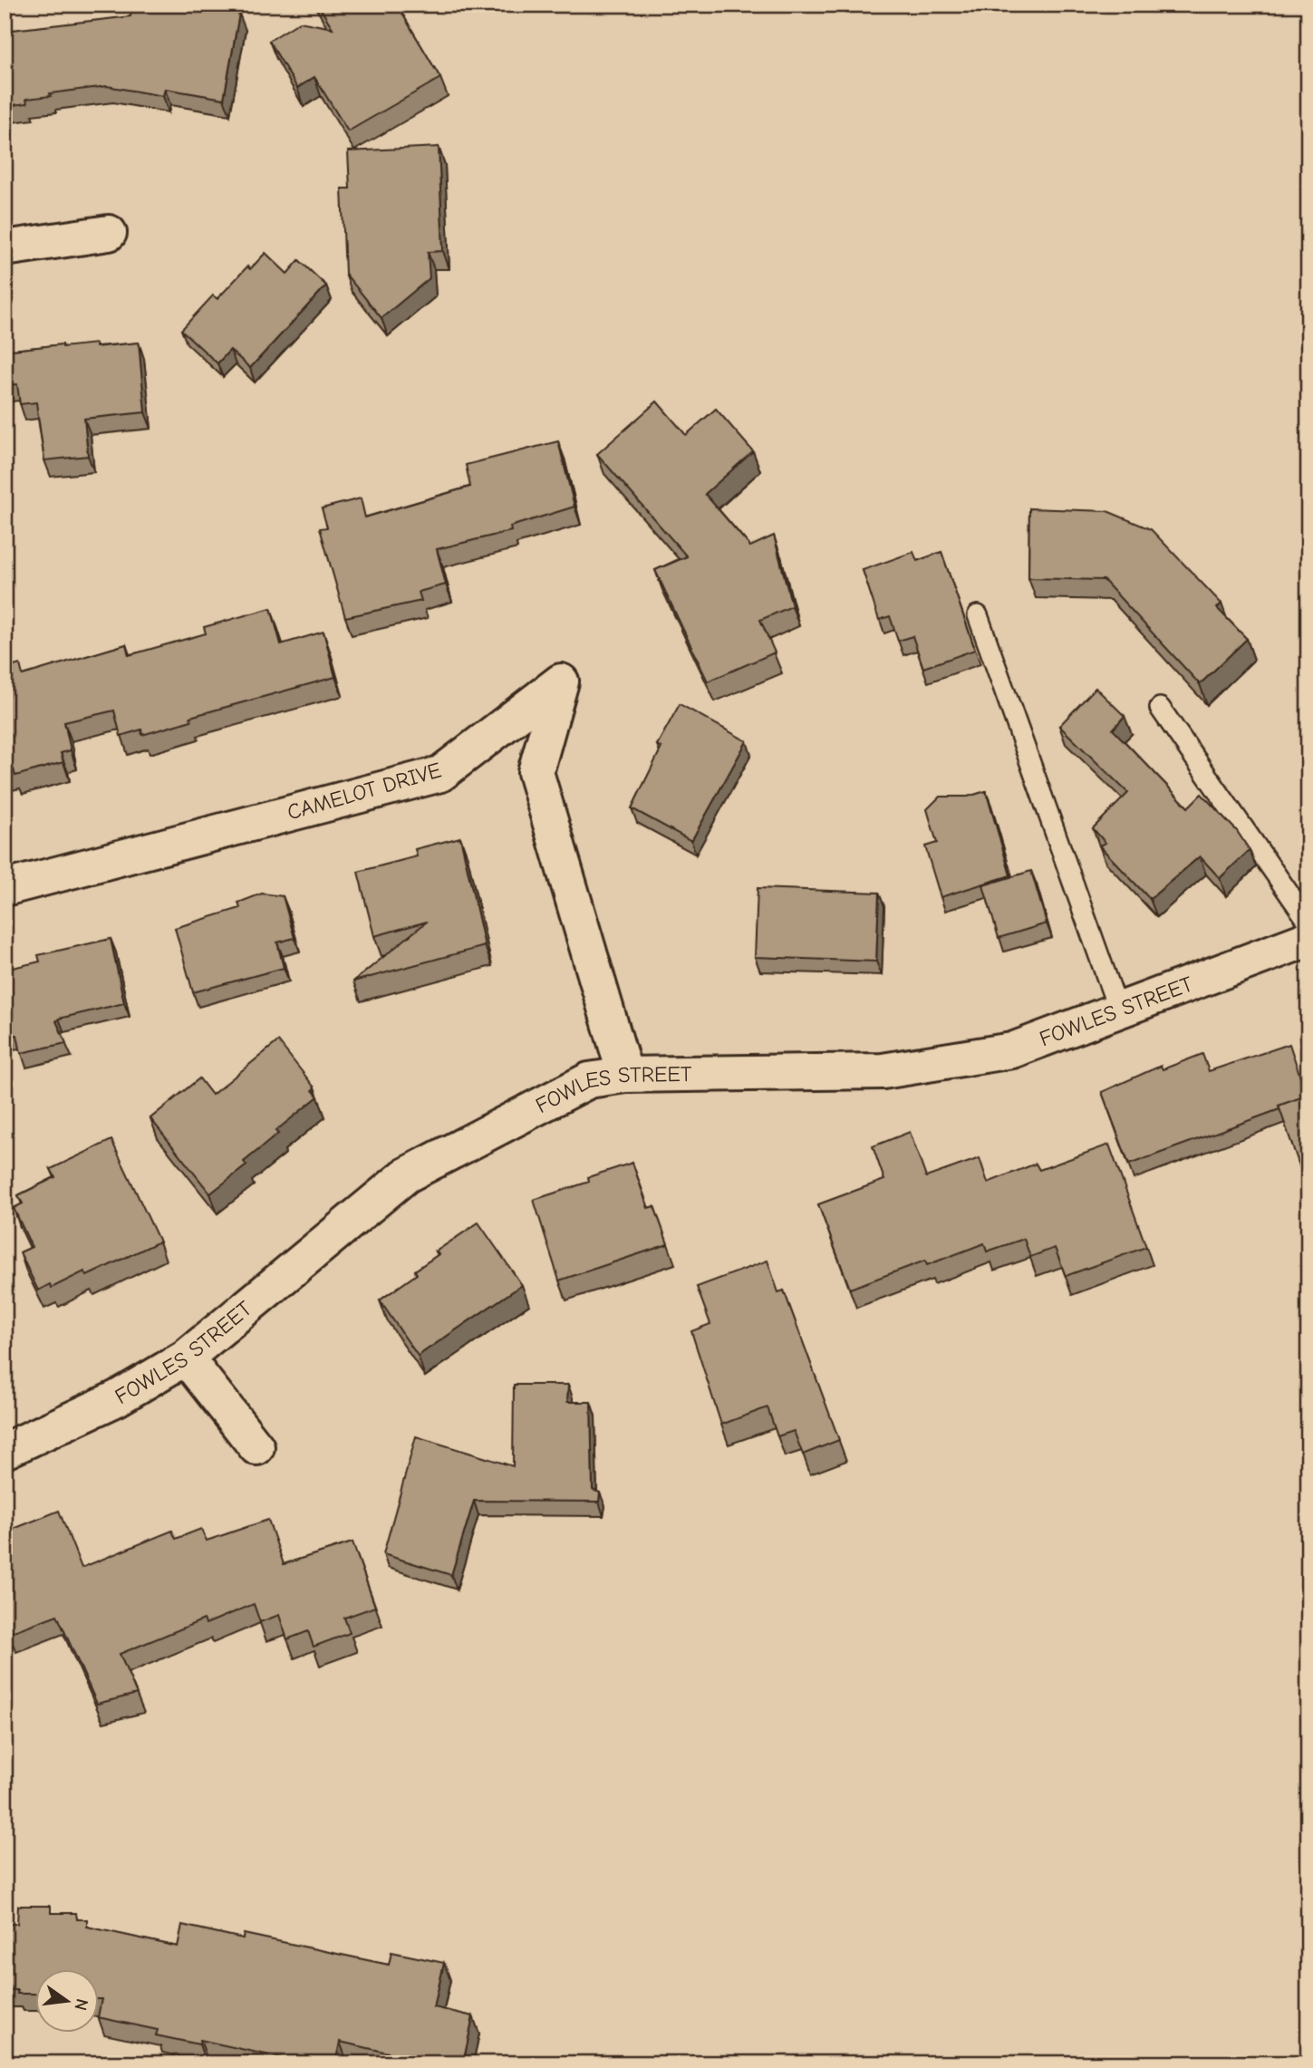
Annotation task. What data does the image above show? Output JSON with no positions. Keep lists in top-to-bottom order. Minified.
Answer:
{"streets":{"street":["CAMELOT DRIVE","FOWLES STREET"]},"crossings":[["CAMELOT DRIVE","FOWLES STREET"]],"north":"right"}
